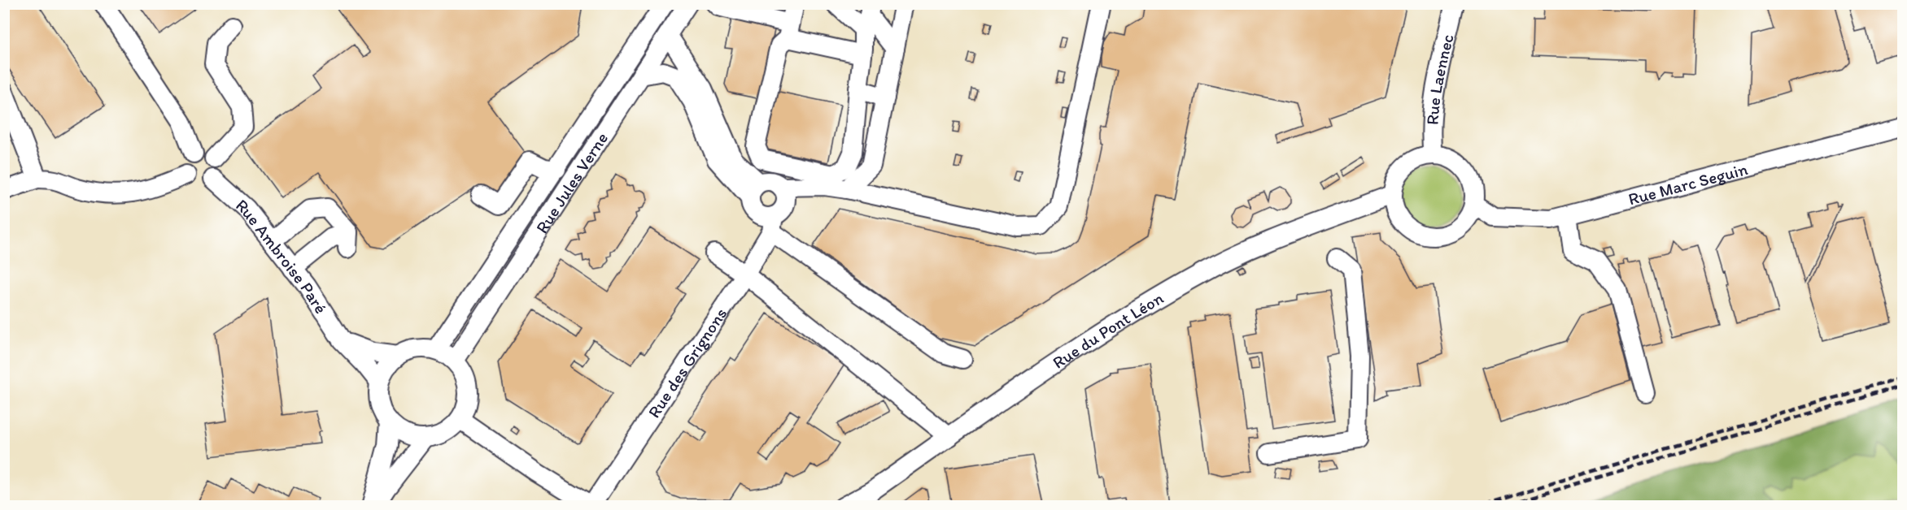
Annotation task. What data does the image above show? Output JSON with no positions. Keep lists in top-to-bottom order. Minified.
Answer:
{"streets":{"street":["Rue Laennec","Rue Jules Verne","Rue Marc Seguin","Rue Ambroise Paré","Rue du Pont Léon","Rue des Grignons"]},"crossings":[["Rue Laennec","Rue Marc Seguin"],["Rue Laennec","Rue du Pont Léon"],["Rue Jules Verne","Rue Ambroise Paré"],["Rue Marc Seguin","Rue du Pont Léon"]]}
